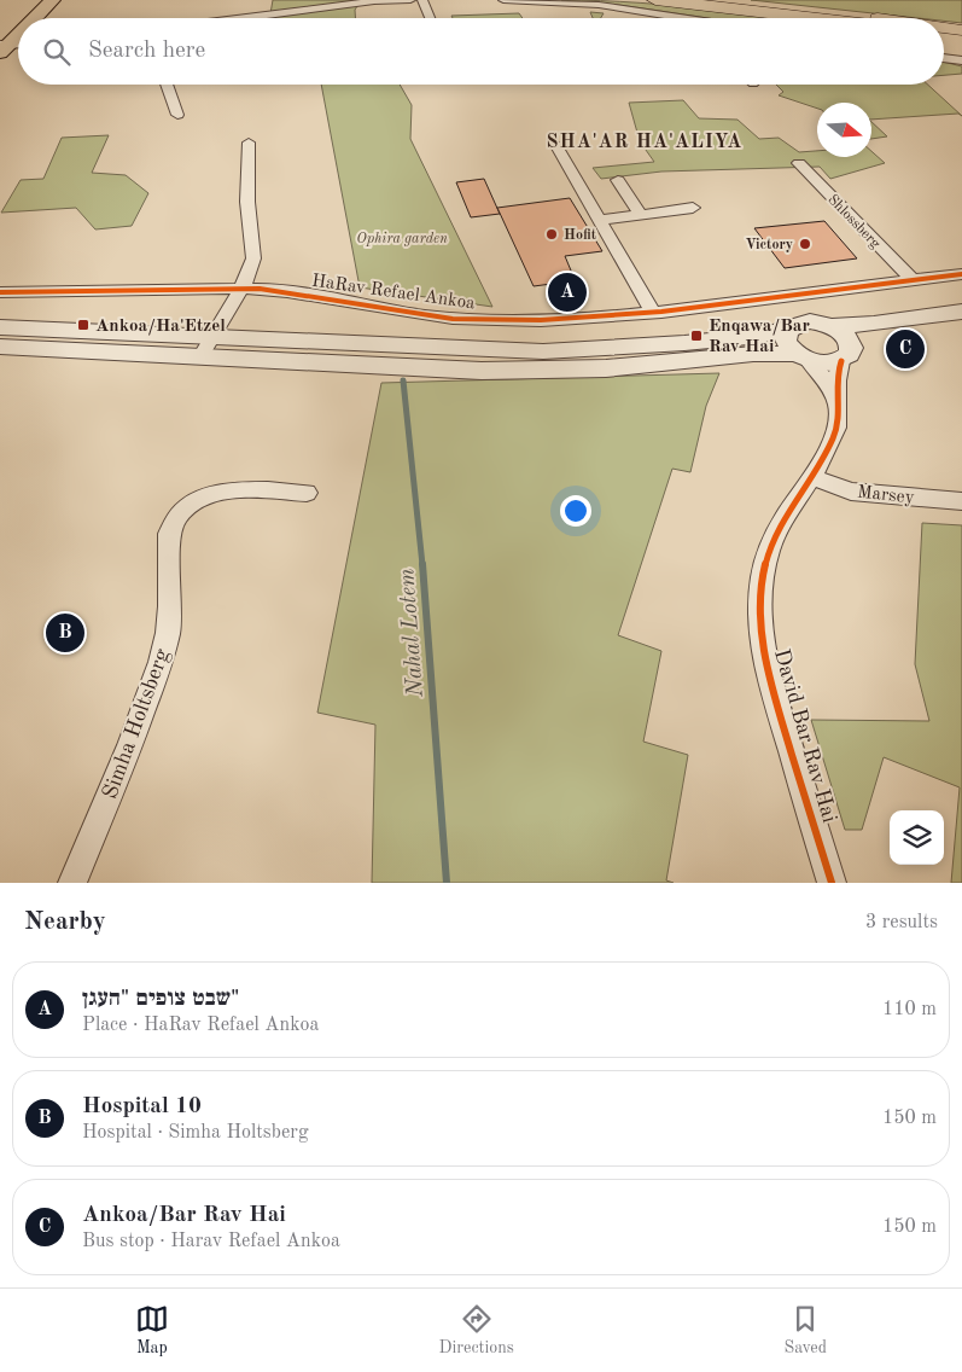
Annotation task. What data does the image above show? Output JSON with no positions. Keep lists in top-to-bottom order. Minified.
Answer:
{"streets":{"street":["Shlossberg","HaRav Refael Ankoa","Marsey","Simha Holtsberg","David Bar Rav Hai"]},"crossings":[["Shlossberg","HaRav Refael Ankoa"],["Marsey","David Bar Rav Hai"]],"districts":["SHA'AR HA'ALIYA"],"water":["Nahal Lotem"],"parks":["Ophira garden"],"places":{"other":["Hofit","Victory"],"transit":["Ankoa/Ha'Etzel","Enqawa/Bar Rav Hai"]},"north":"right","page":{"search":"Search here","pins":["A","C","B"],"heading":["Nearby","3 results"],"list":[{"mark":"A","name":"שבט צופים \"העגן\"","note":"Place · HaRav Refael Ankoa","value":"110 m"},{"mark":"B","name":"Hospital 10","note":"Hospital · Simha Holtsberg","value":"150 m"},{"mark":"C","name":"Ankoa/Bar Rav Hai","note":"Bus stop · Harav Refael Ankoa","value":"150 m"}],"nav":["Map","Directions","Saved"]}}
